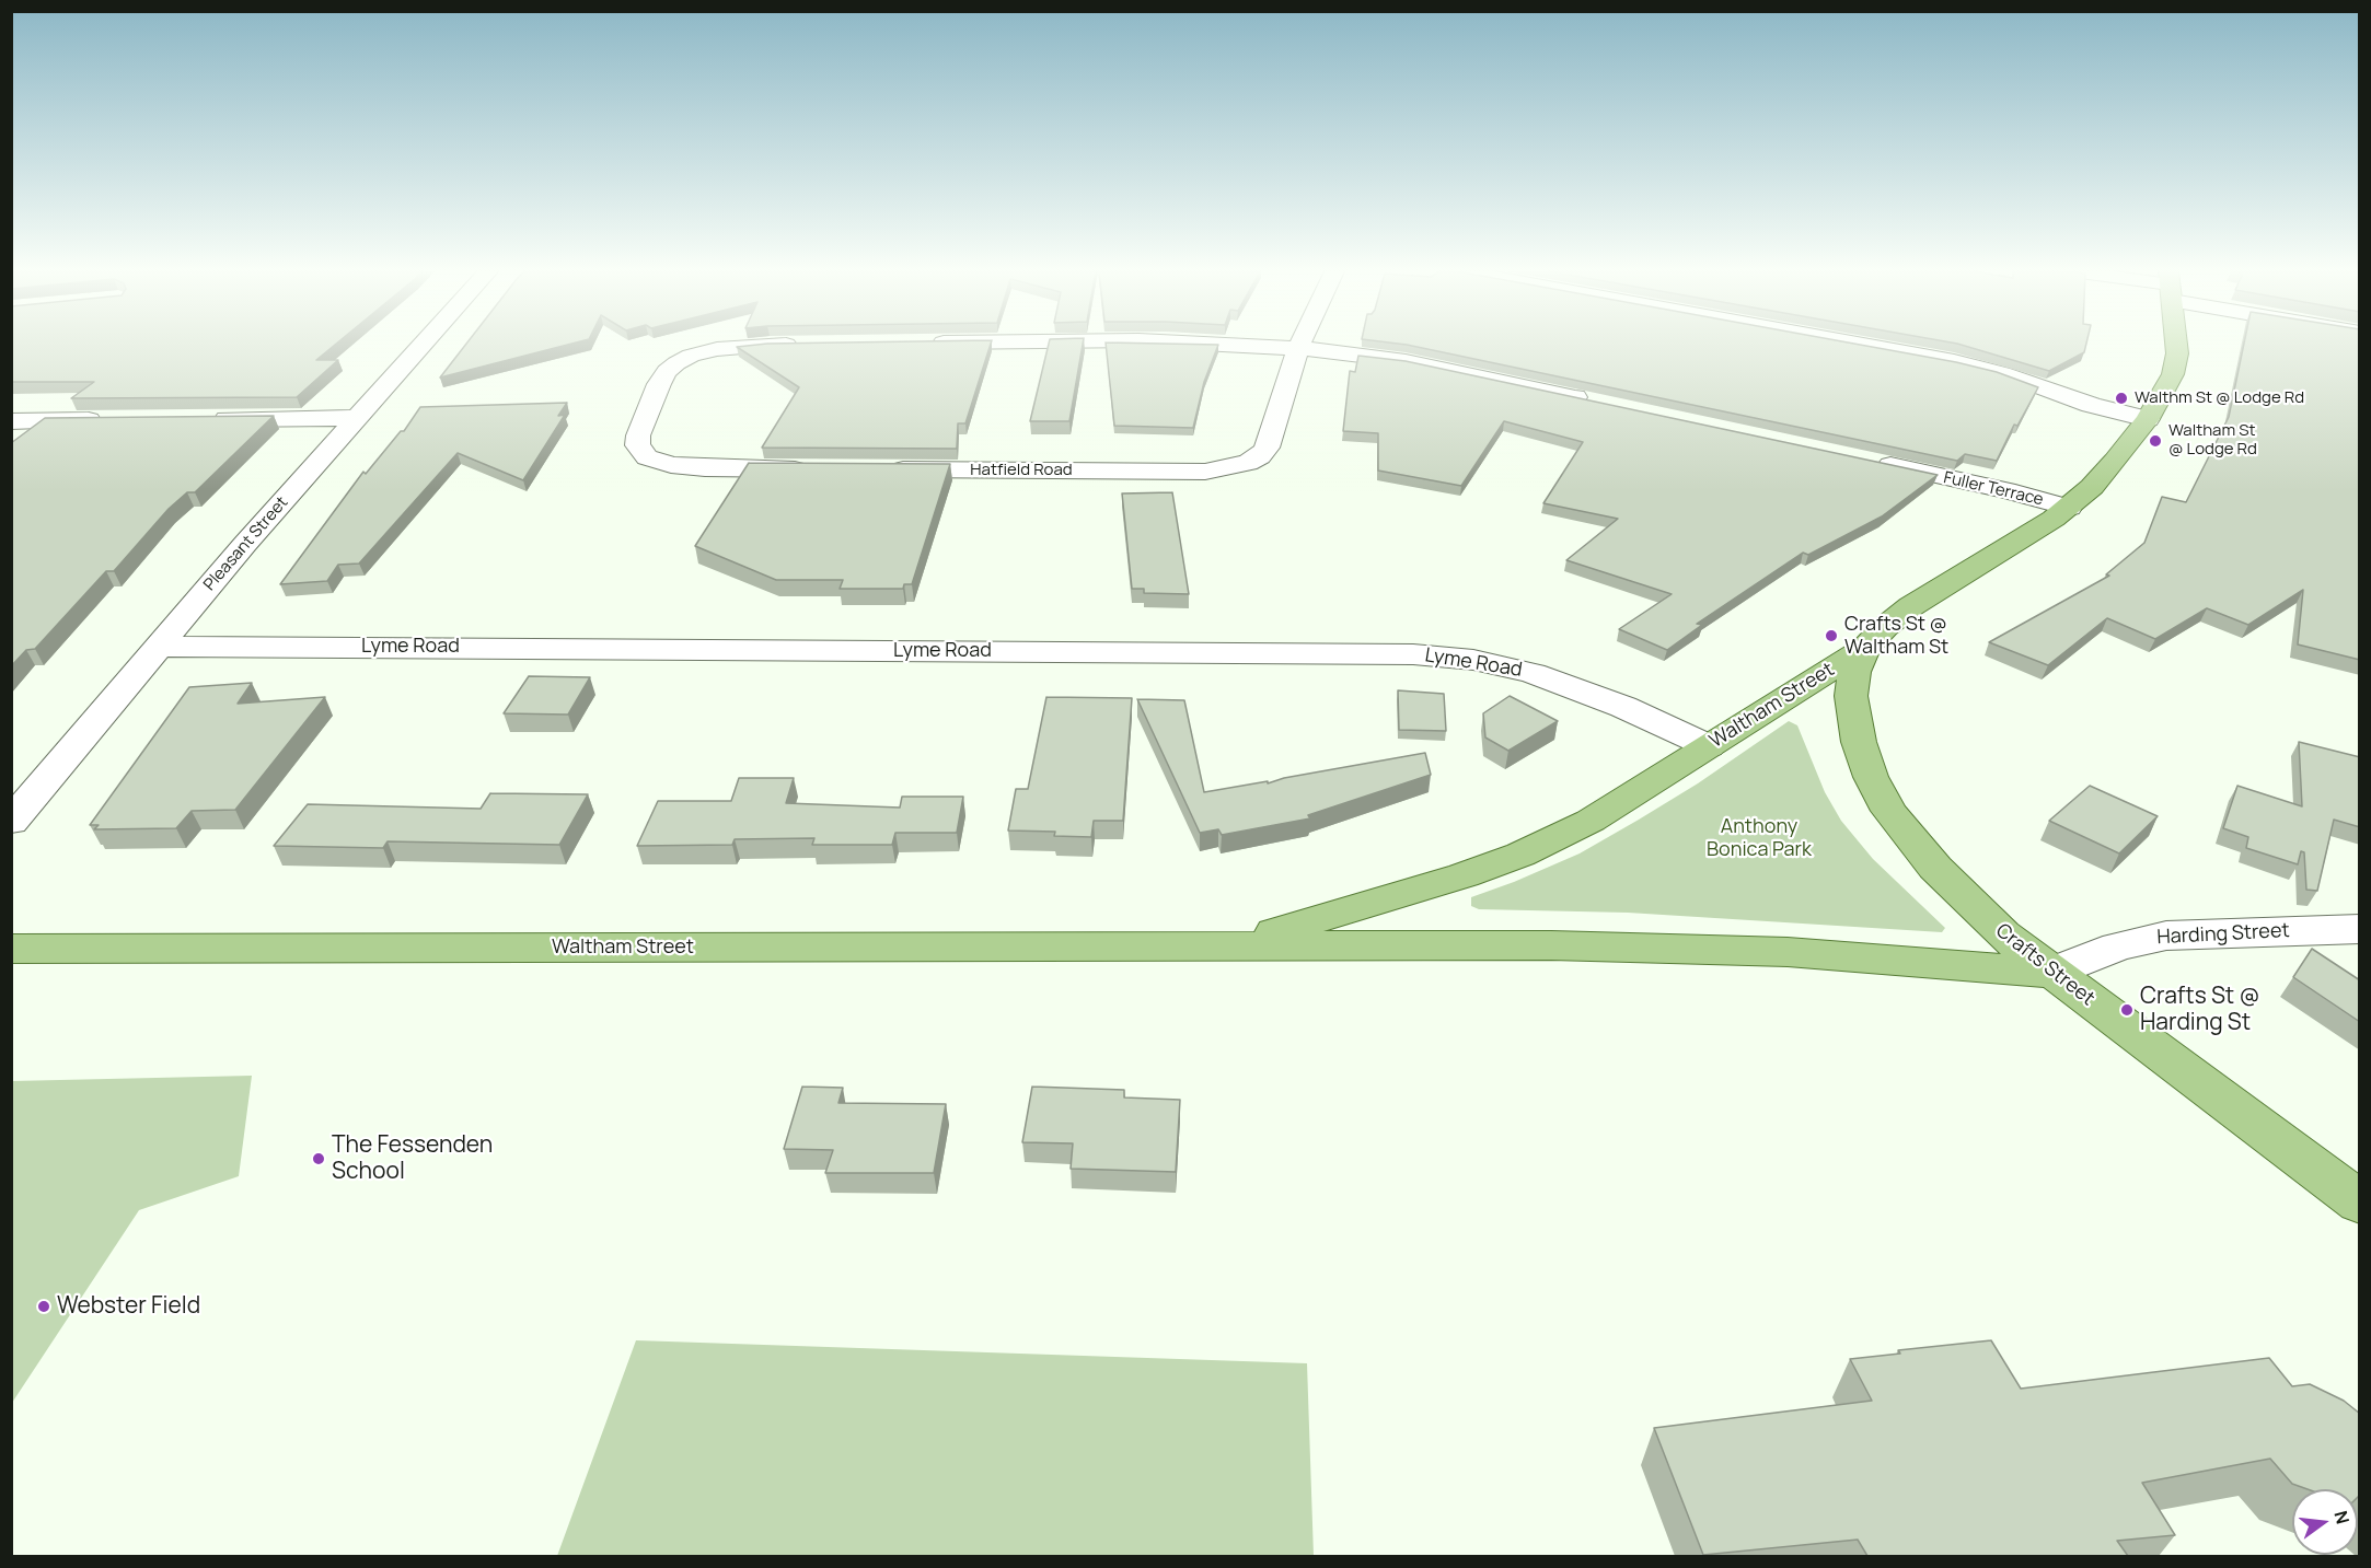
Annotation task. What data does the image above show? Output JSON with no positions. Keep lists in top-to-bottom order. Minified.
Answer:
{"streets":{"main road":["Waltham Street","Crafts Street"],"street":["Hatfield Road","Fuller Terrace","Pleasant Street","Lyme Road","Harding Street"]},"crossings":[["Fuller Terrace","Waltham Street"],["Pleasant Street","Lyme Road"],["Lyme Road","Waltham Street"],["Waltham Street","Harding Street"],["Waltham Street","Crafts Street"],["Harding Street","Crafts Street"]],"parks":["Anthony Bonica Park"],"places":["Walthm St @ Lodge Rd","Waltham St @ Lodge Rd","Crafts St @ Waltham St","Crafts St @ Harding St","The Fessenden School","Webster Field"],"north":"right"}
